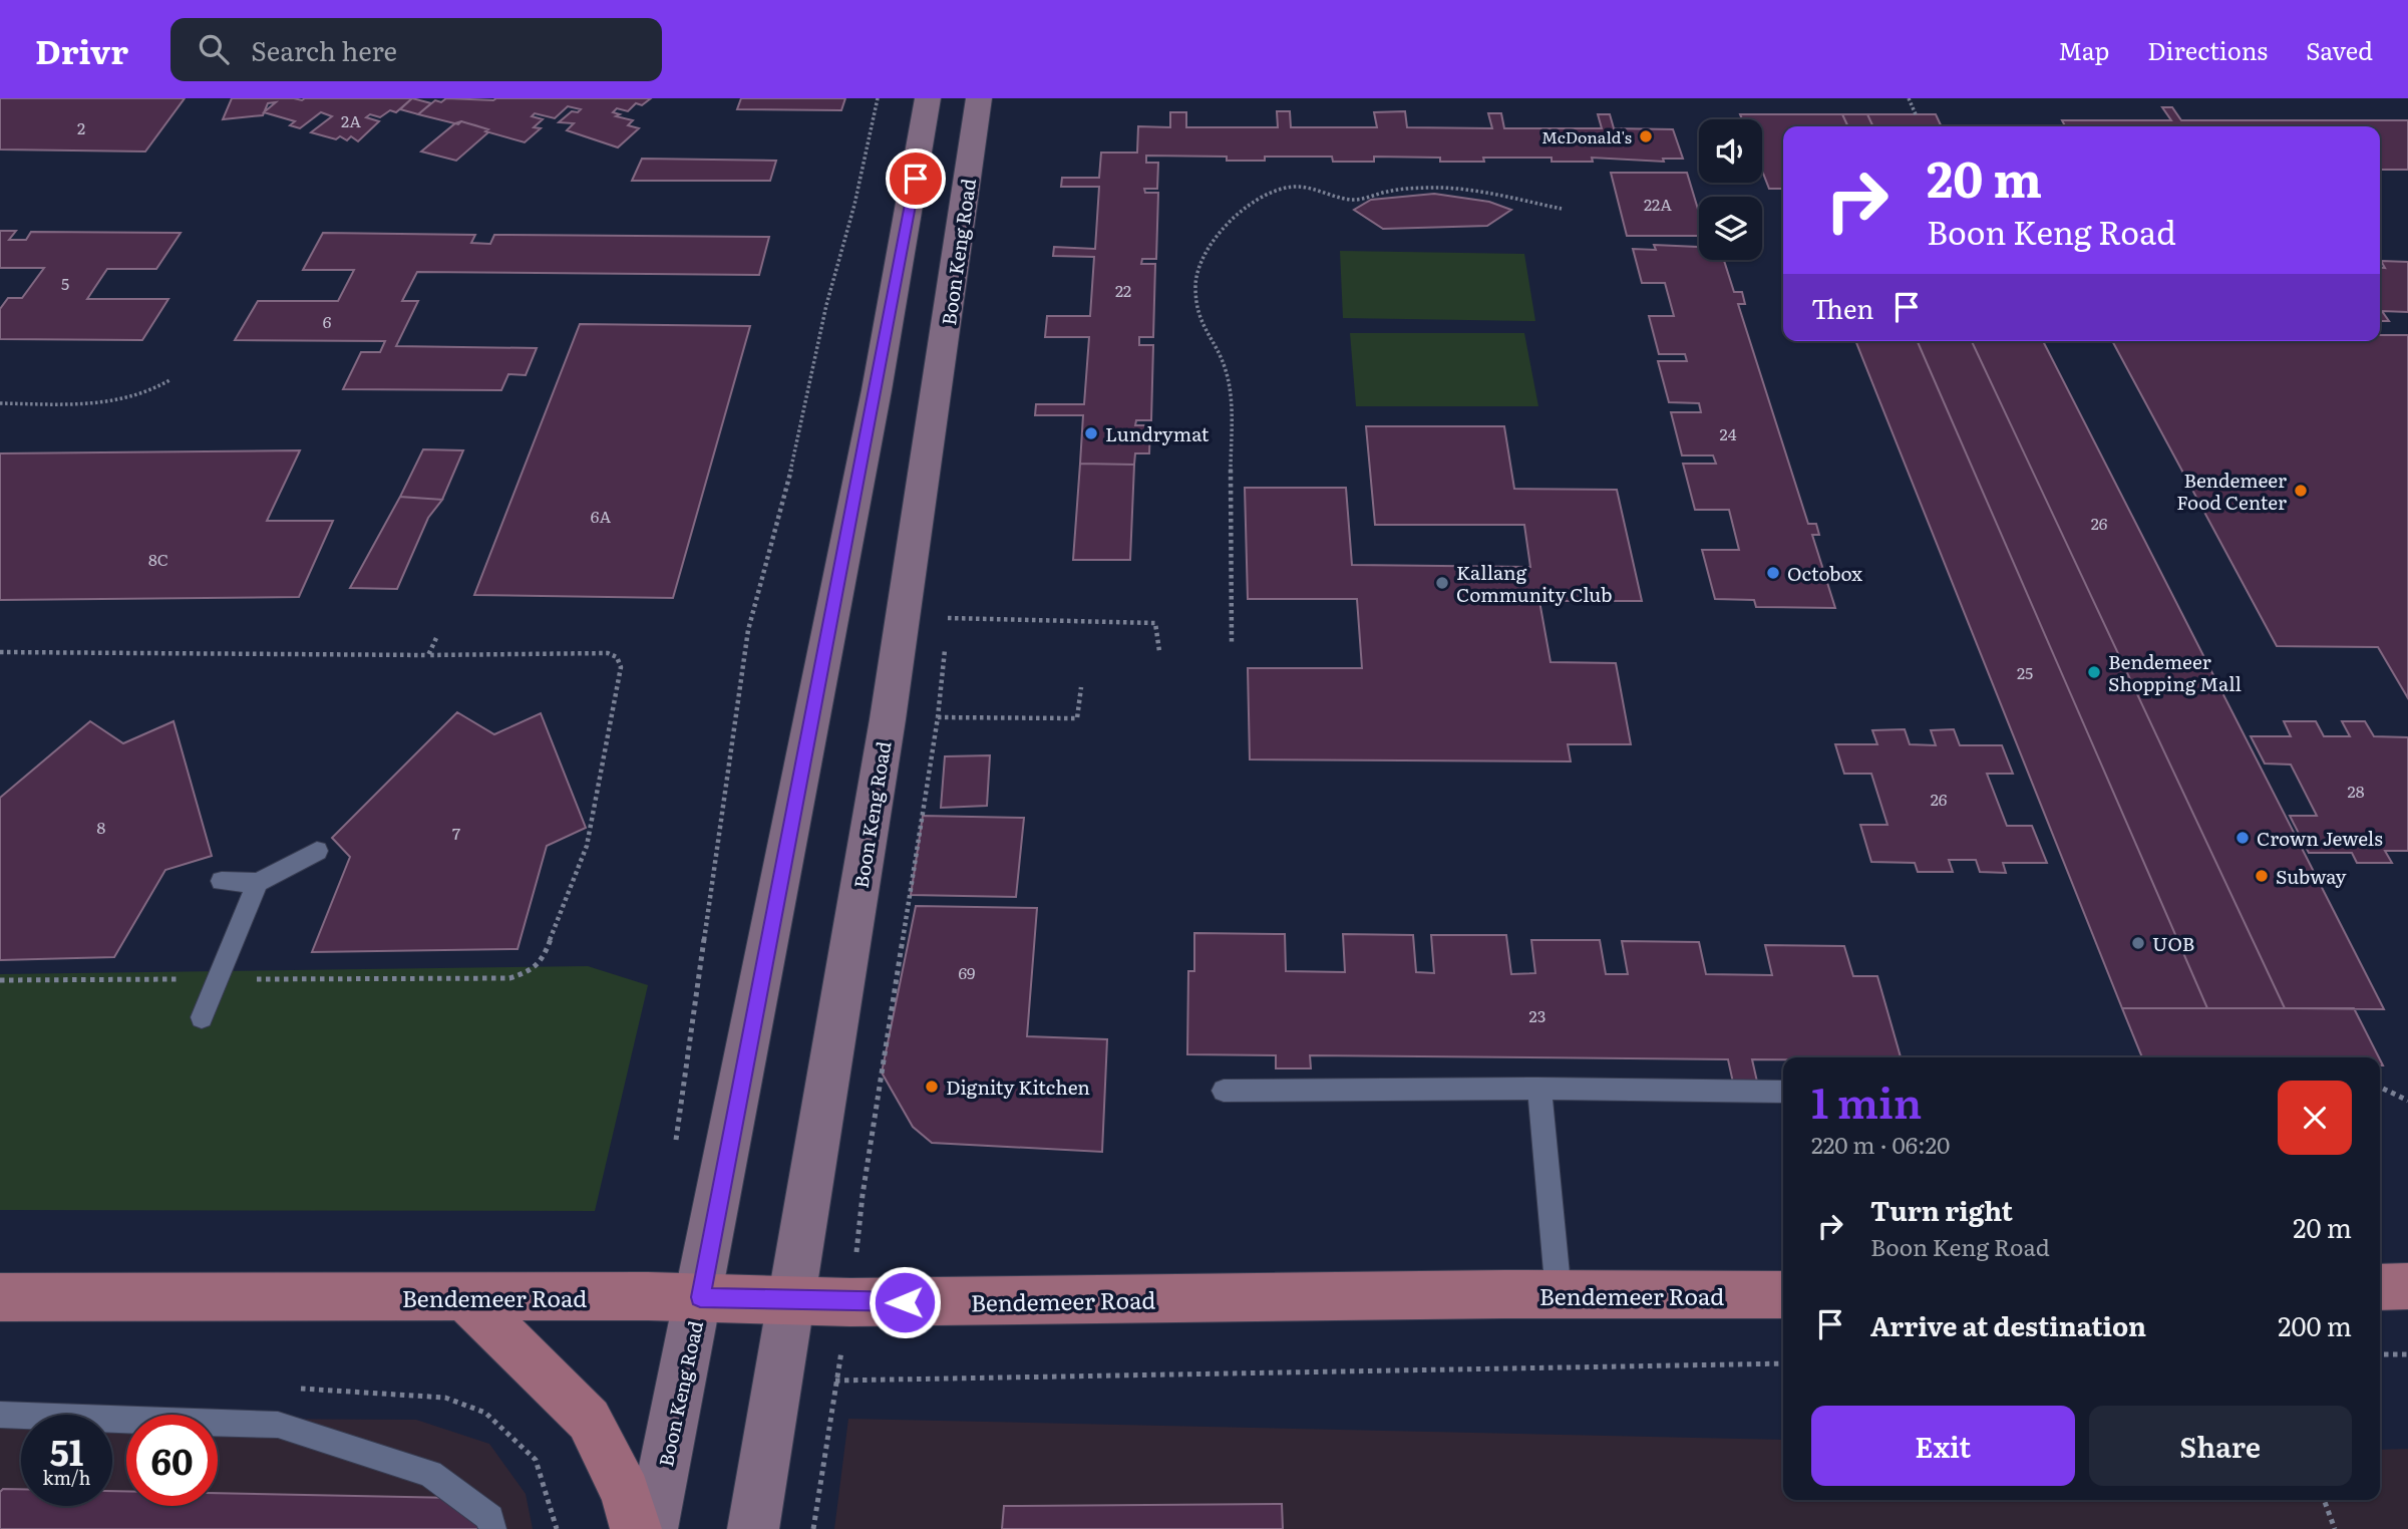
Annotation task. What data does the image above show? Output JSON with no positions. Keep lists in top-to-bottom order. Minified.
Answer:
{"streets":{"main road":["Boon Keng Road","Bendemeer Road"]},"crossings":[["Boon Keng Road","Bendemeer Road"]],"places":["McDonald's","Lundrymat","Bendemeer Food Center","Octobox","Kallang Community Club","Bendemeer Shopping Mall","Crown Jewels","Subway","UOB","Dignity Kitchen"],"house_numbers":["2A","2","22A","5","22","6","24","6A","26","8C","25","28","26","8","7","69","23"],"page":{"header":"Drivr","search":"Search here","nav":["Map","Directions","Saved"],"turn":["20 m","Boon Keng Road"],"then":"Then","heading":["1 min","220 m · 06:20"],"list":[{"name":"Turn right","note":"Boon Keng Road","value":"20 m"},{"name":"Arrive at destination","value":"200 m"}],"buttons":["Exit","Share"],"speed":"51 km/h","limit":"60"}}
